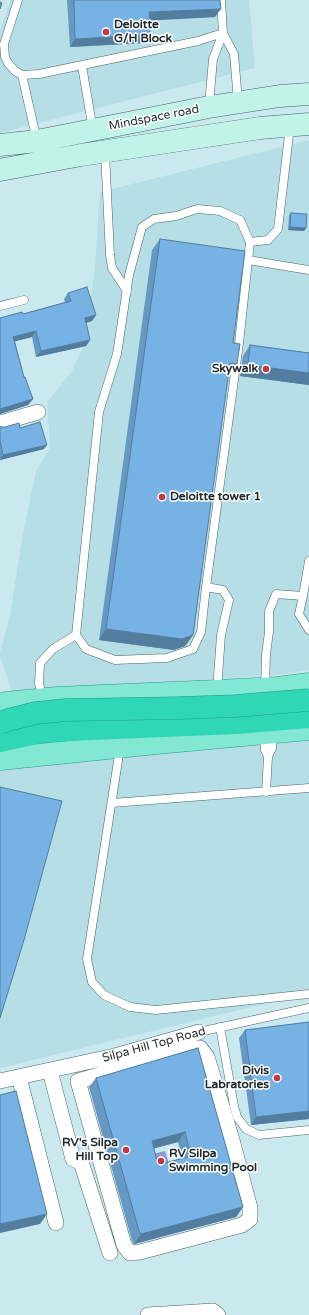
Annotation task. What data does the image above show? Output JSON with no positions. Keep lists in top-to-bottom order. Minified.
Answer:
{"streets":{"main road":["Mindspace road"],"street":["Silpa Hill Top Road"]},"places":["Deloitte G/H Block","Skywalk","Deloitte tower 1","Divis Labratories","RV's Silpa Hill Top","RV Silpa Swimming Pool"]}
